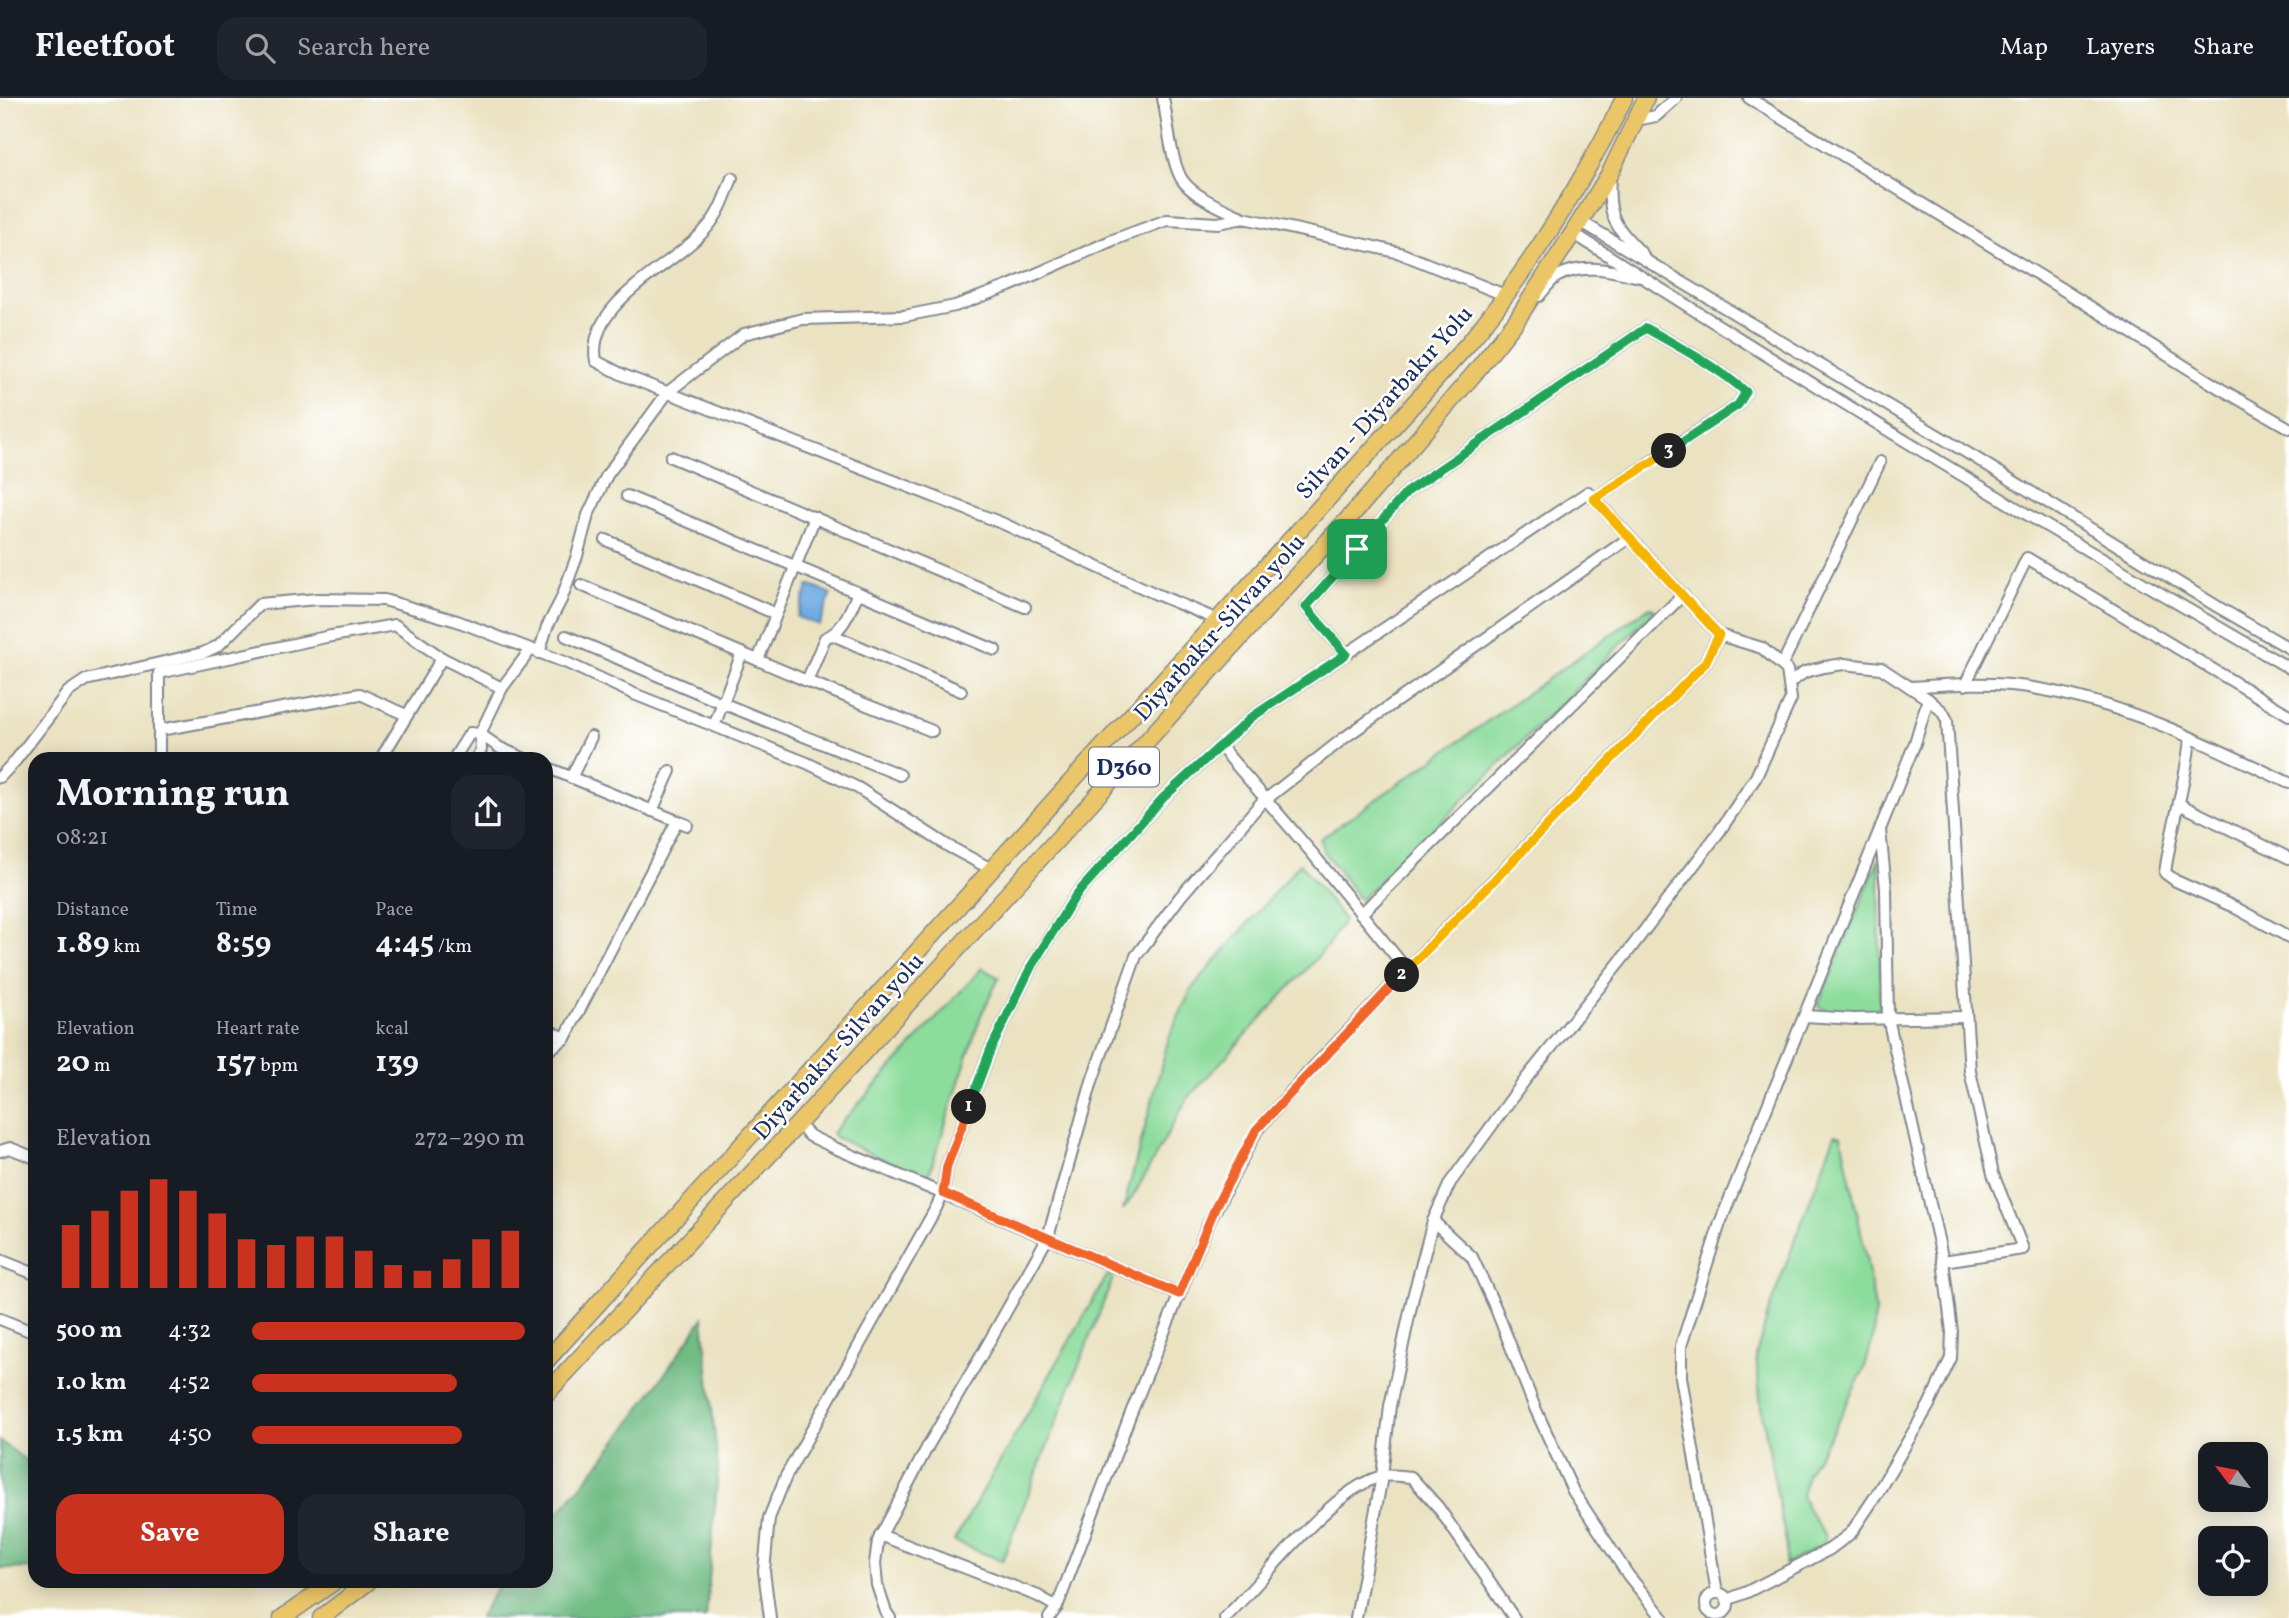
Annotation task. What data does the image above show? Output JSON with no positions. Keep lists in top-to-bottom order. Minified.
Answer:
{"streets":{"highway":["Silvan - Diyarbakır Yolu","Diyarbakır-Silvan yolu","D360"]},"north":"top left","page":{"header":"Fleetfoot","search":"Search here","nav":["Map","Layers","Share"],"pins":["3","2","1"],"heading":["Morning run","08:21"],"stats":[["Distance","1.89 km"],["Time","8:59"],["Pace","4:45 /km"],["Elevation","20 m"],["Heart rate","157 bpm"],["kcal","139"]],"chart":["Elevation","272–290 m"],"list":[{"name":"500 m","note":"4:32"},{"name":"1.0 km","note":"4:52"},{"name":"1.5 km","note":"4:50"}],"buttons":["Save","Share"]}}
